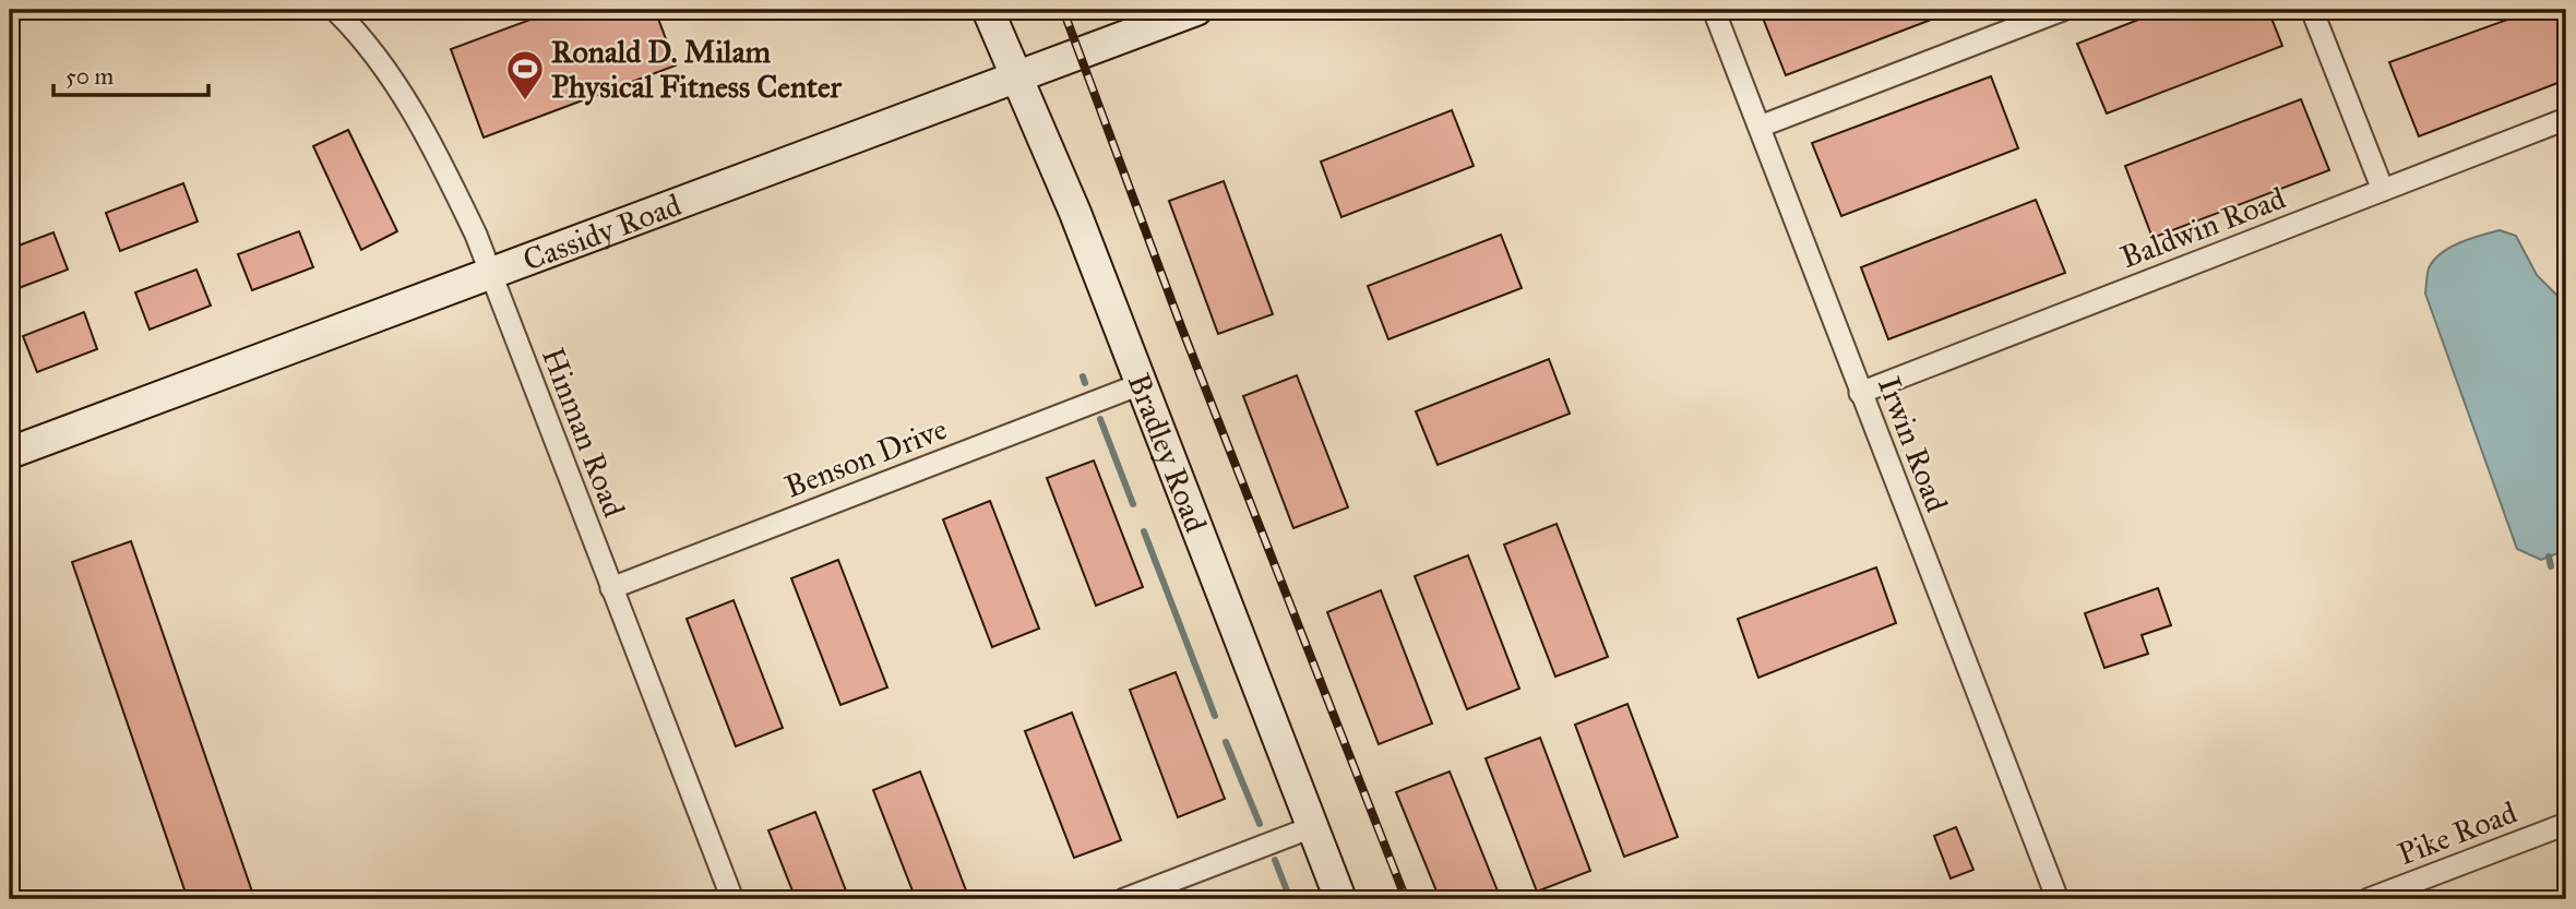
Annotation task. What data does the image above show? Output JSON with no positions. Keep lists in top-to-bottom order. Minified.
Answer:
{"streets":{"street":["Baldwin Road","Cassidy Road","Hinman Road","Irwin Road","Bradley Road","Benson Drive","Pike Road"]},"crossings":[["Baldwin Road","Irwin Road"],["Cassidy Road","Hinman Road"],["Cassidy Road","Bradley Road"],["Hinman Road","Benson Drive"],["Bradley Road","Benson Drive"]],"places":{"sports":["Ronald D. Milam Physical Fitness Center"]},"scale_bar":"50 m"}
